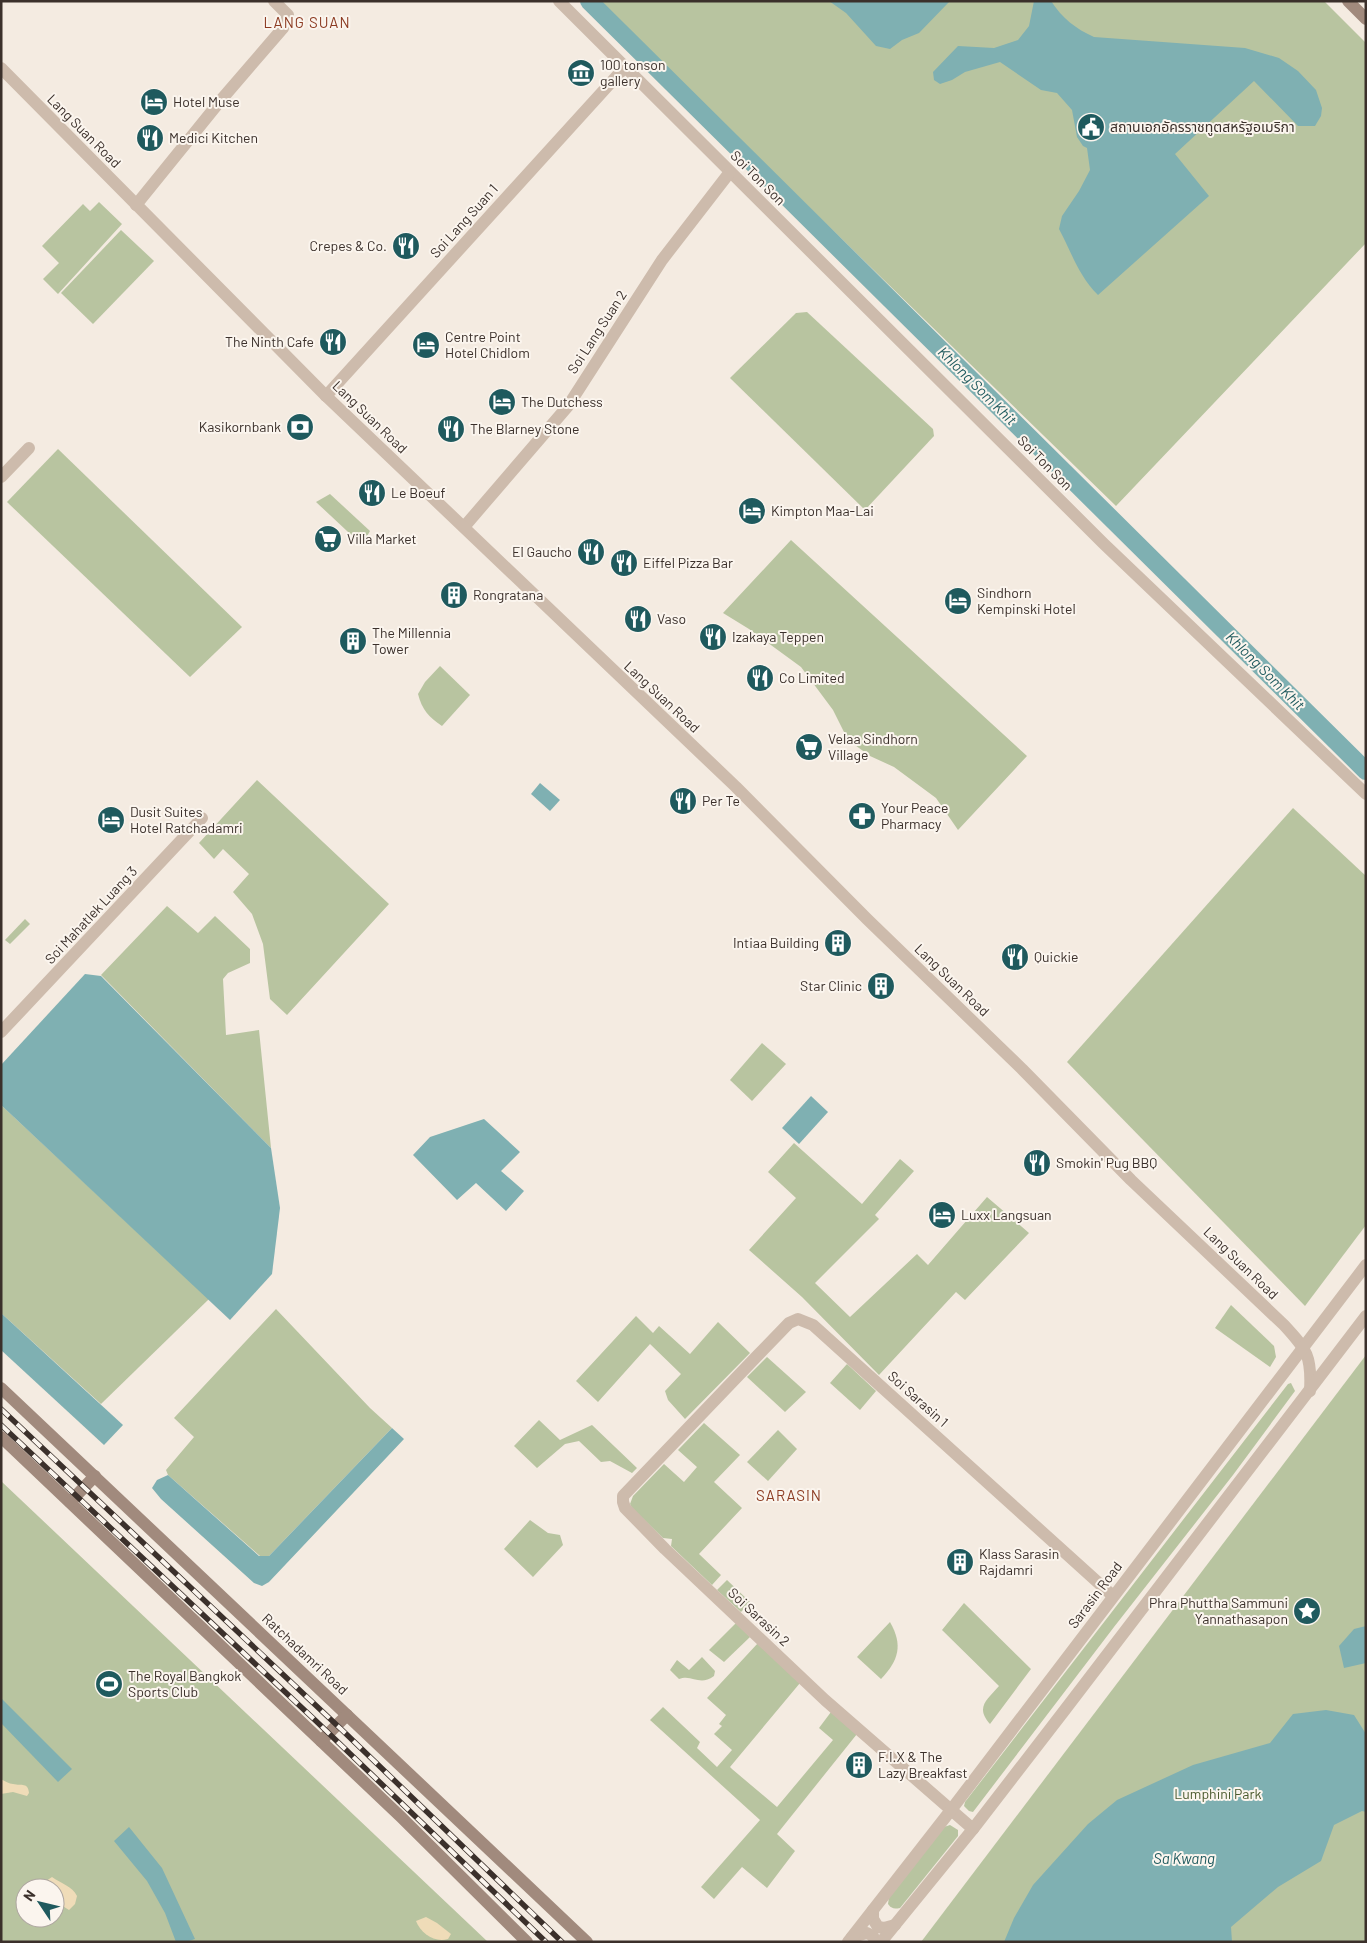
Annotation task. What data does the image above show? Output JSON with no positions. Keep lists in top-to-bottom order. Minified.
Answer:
{"streets":{"main road":["Ratchadamri Road"],"street":["Lang Suan Road","Soi Ton Son","Soi Lang Suan 1","Soi Lang Suan 2","Soi Mahatlek Luang 3","Soi Sarasin 1","Sarasin Road","Soi Sarasin 2"]},"crossings":[["Lang Suan Road","Soi Lang Suan 1"],["Lang Suan Road","Soi Lang Suan 2"],["Lang Suan Road","Sarasin Road"],["Soi Ton Son","Soi Lang Suan 1"],["Soi Ton Son","Soi Lang Suan 2"],["Soi Sarasin 1","Sarasin Road"],["Soi Sarasin 1","Soi Sarasin 2"],["Sarasin Road","Soi Sarasin 2"]],"districts":["LANG SUAN","SARASIN"],"water":["Khlong Som Khit","Sa Kwang"],"parks":["Lumphini Park"],"places":{"museum":["100 tonson gallery"],"hotel":["Hotel Muse","Centre Point Hotel Chidlom","The Dutchess","Kimpton Maa-Lai","Sindhorn Kempinski Hotel","Dusit Suites Hotel Ratchadamri","Luxx Langsuan"],"public building":["สถานเอกอัครราชทูตสหรัฐอเมริกา"],"restaurant":["Medici Kitchen","Crepes & Co.","The Ninth Cafe","The Blarney Stone","Le Boeuf","El Gaucho","Eiffel Pizza Bar","Vaso","Izakaya Teppen","Co Limited","Per Te","Quickie","Smokin' Pug BBQ"],"bank":["Kasikornbank"],"supermarket":["Villa Market","Velaa Sindhorn Village"],"building":["Rongratana","The Millennia Tower","Intiaa Building","Star Clinic","Klass Sarasin Rajdamri","F.I.X & The Lazy Breakfast"],"pharmacy":["Your Peace Pharmacy"],"place":["Phra Phuttha Sammuni Yannathasapon"],"sports":["The Royal Bangkok Sports Club"]},"north":"top left"}
